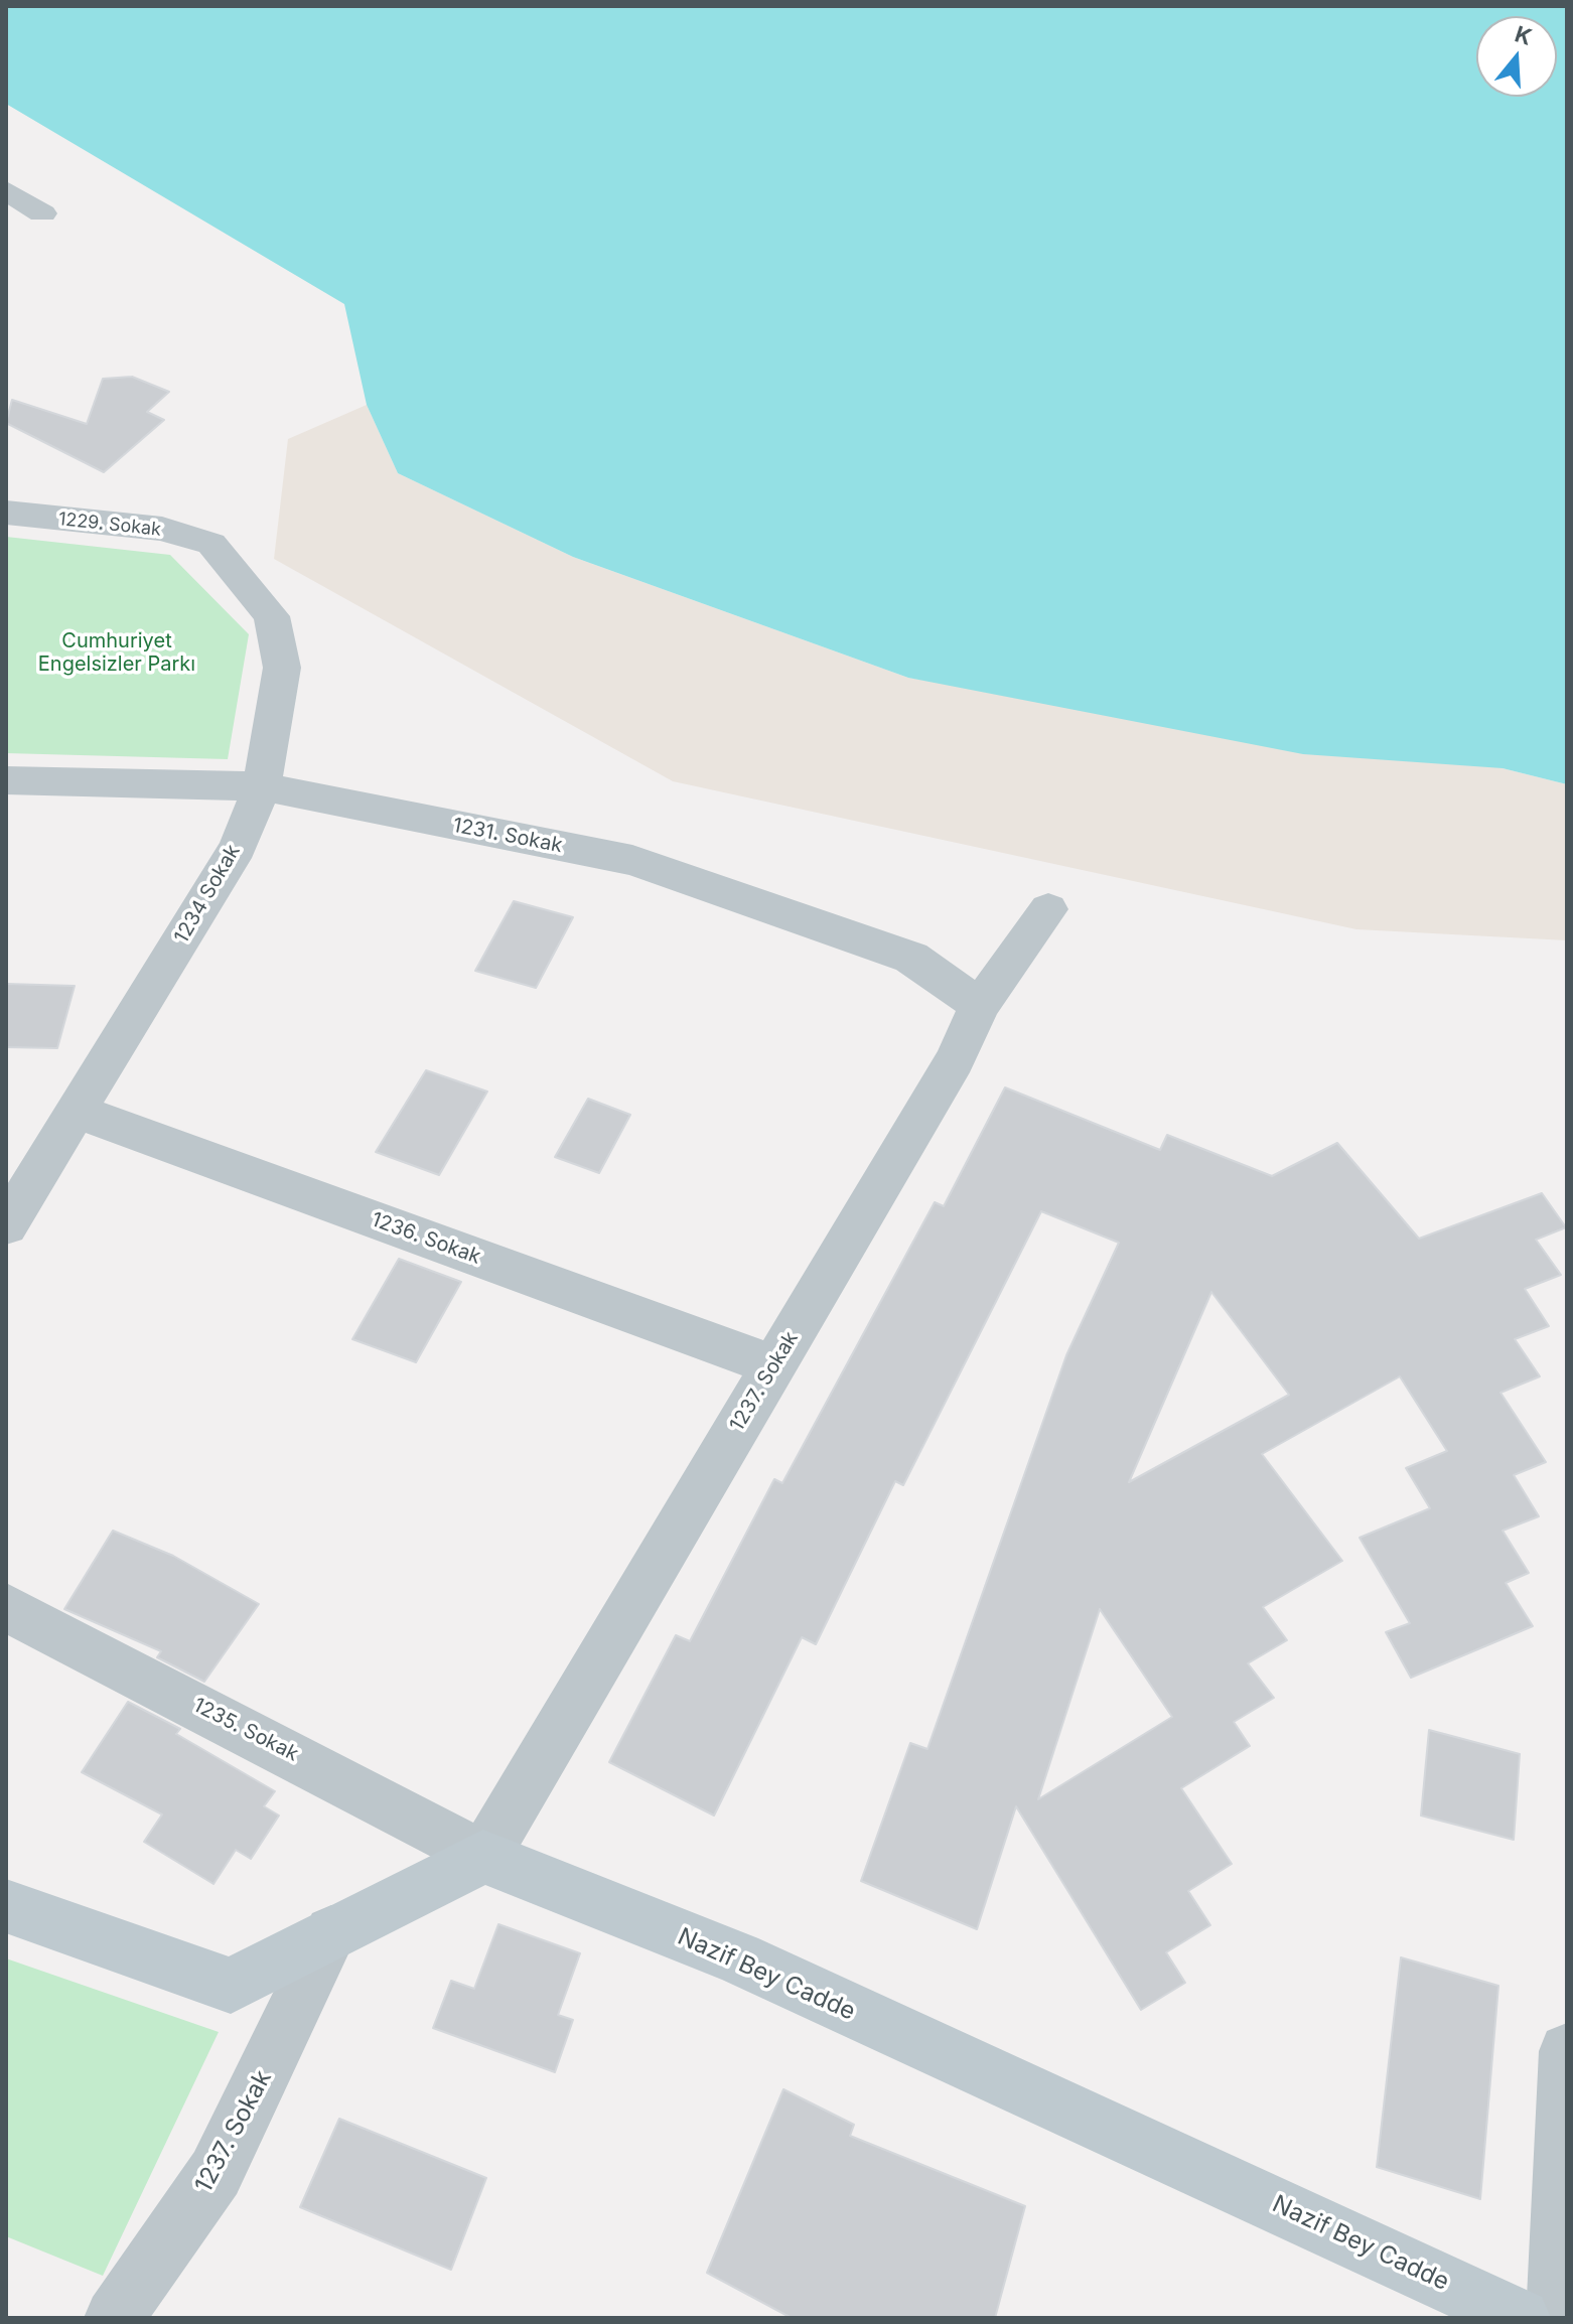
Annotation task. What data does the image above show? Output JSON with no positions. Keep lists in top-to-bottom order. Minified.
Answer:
{"streets":{"street":["1229. Sokak","1231. Sokak","1234 Sokak","1236. Sokak","1237. Sokak","1235. Sokak","Nazif Bey Cadde"]},"crossings":[["1229. Sokak","1234 Sokak"],["1231. Sokak","1234 Sokak"],["1231. Sokak","1237. Sokak"],["1234 Sokak","1236. Sokak"],["1236. Sokak","1237. Sokak"],["1237. Sokak","1235. Sokak"],["1237. Sokak","Nazif Bey Cadde"],["1235. Sokak","Nazif Bey Cadde"]],"parks":["Cumhuriyet Engelsizler Parkı"],"north":"top"}
